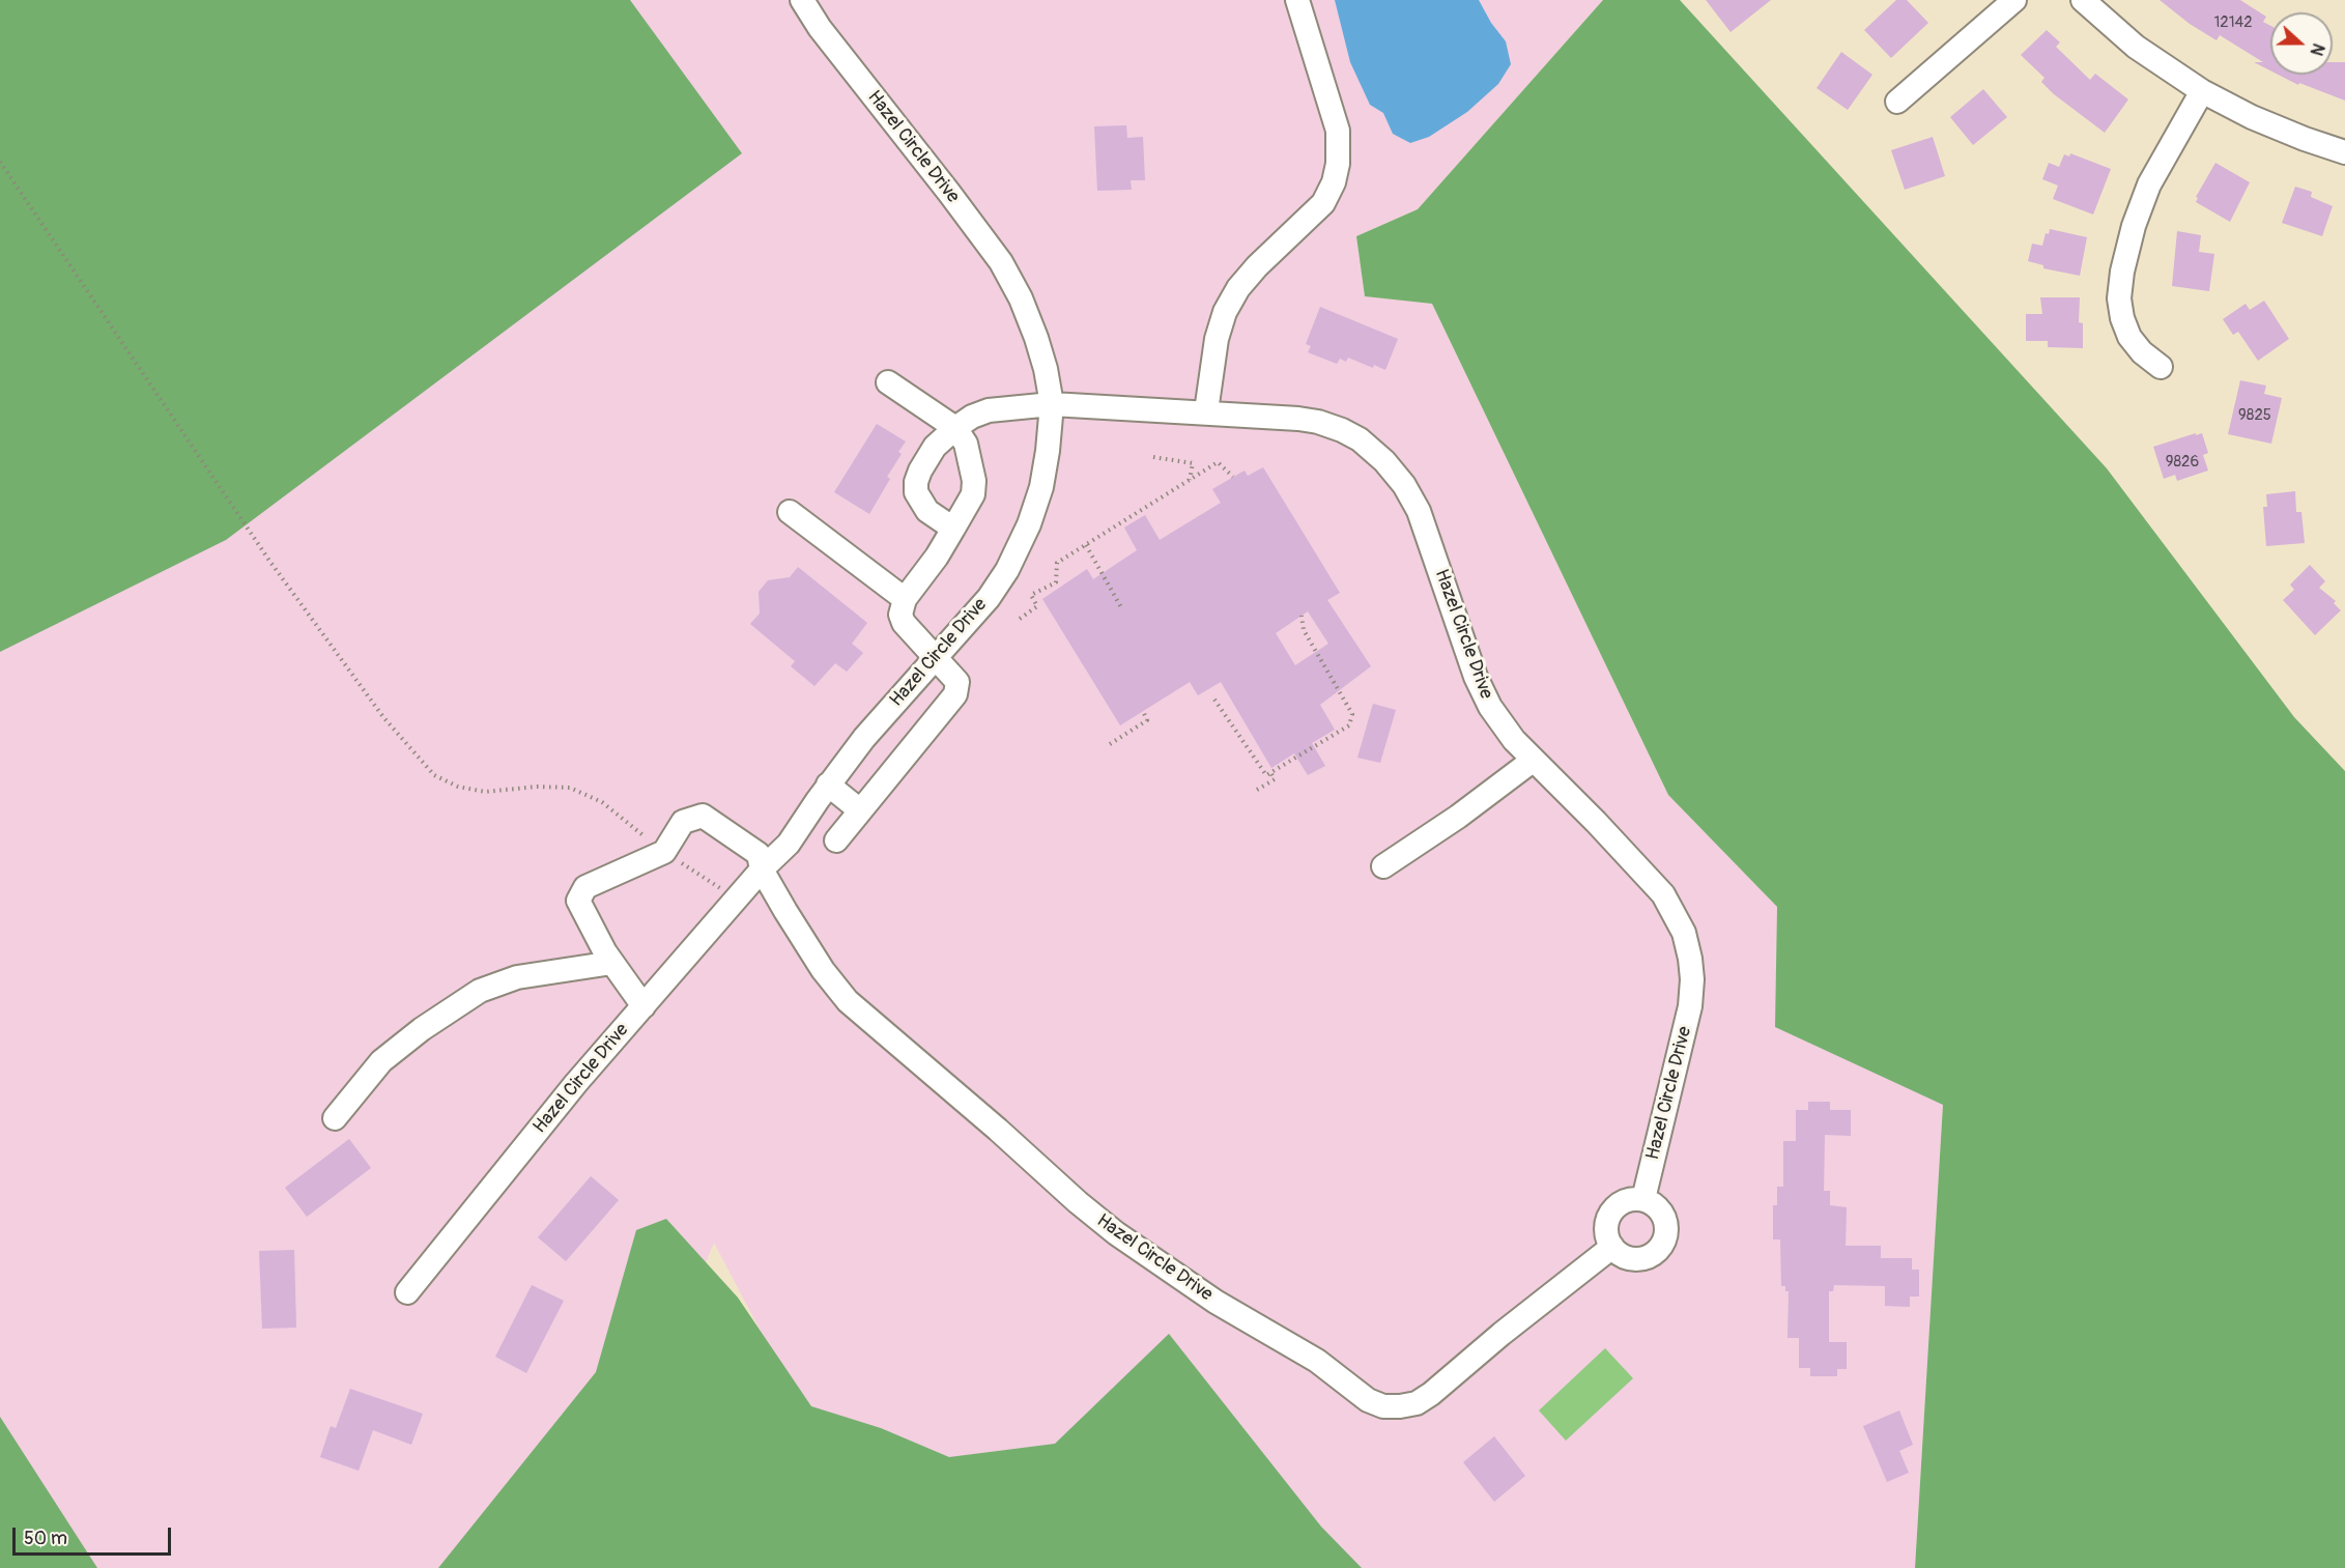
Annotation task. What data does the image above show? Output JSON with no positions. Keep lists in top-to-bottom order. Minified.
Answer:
{"streets":{"street":["Hazel Circle Drive"]},"house_numbers":["12142","9825","9826"],"scale_bar":"50 m","north":"right"}
